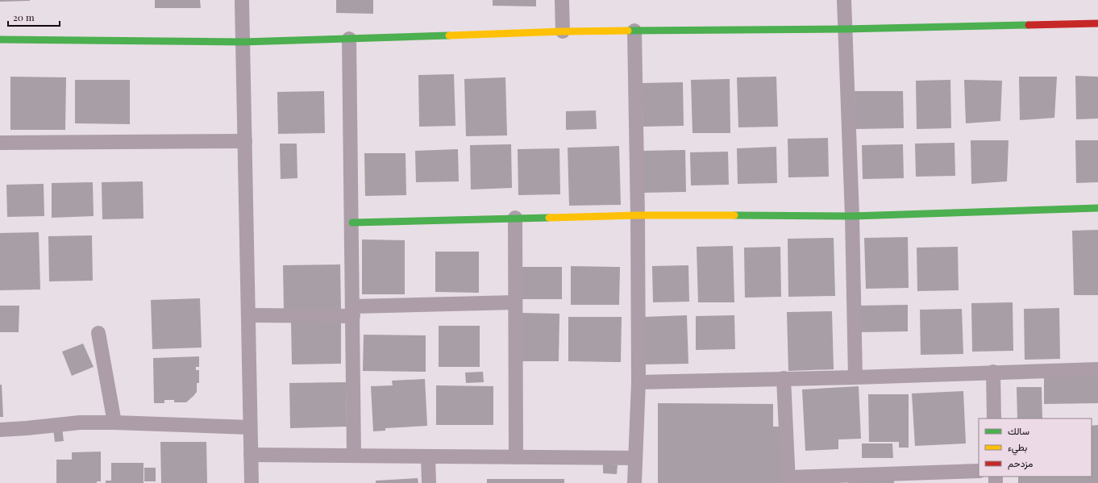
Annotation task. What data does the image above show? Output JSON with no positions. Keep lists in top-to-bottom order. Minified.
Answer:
{"legend":["سالك","بطيء","مزدحم"],"scale_bar":"20 m"}
